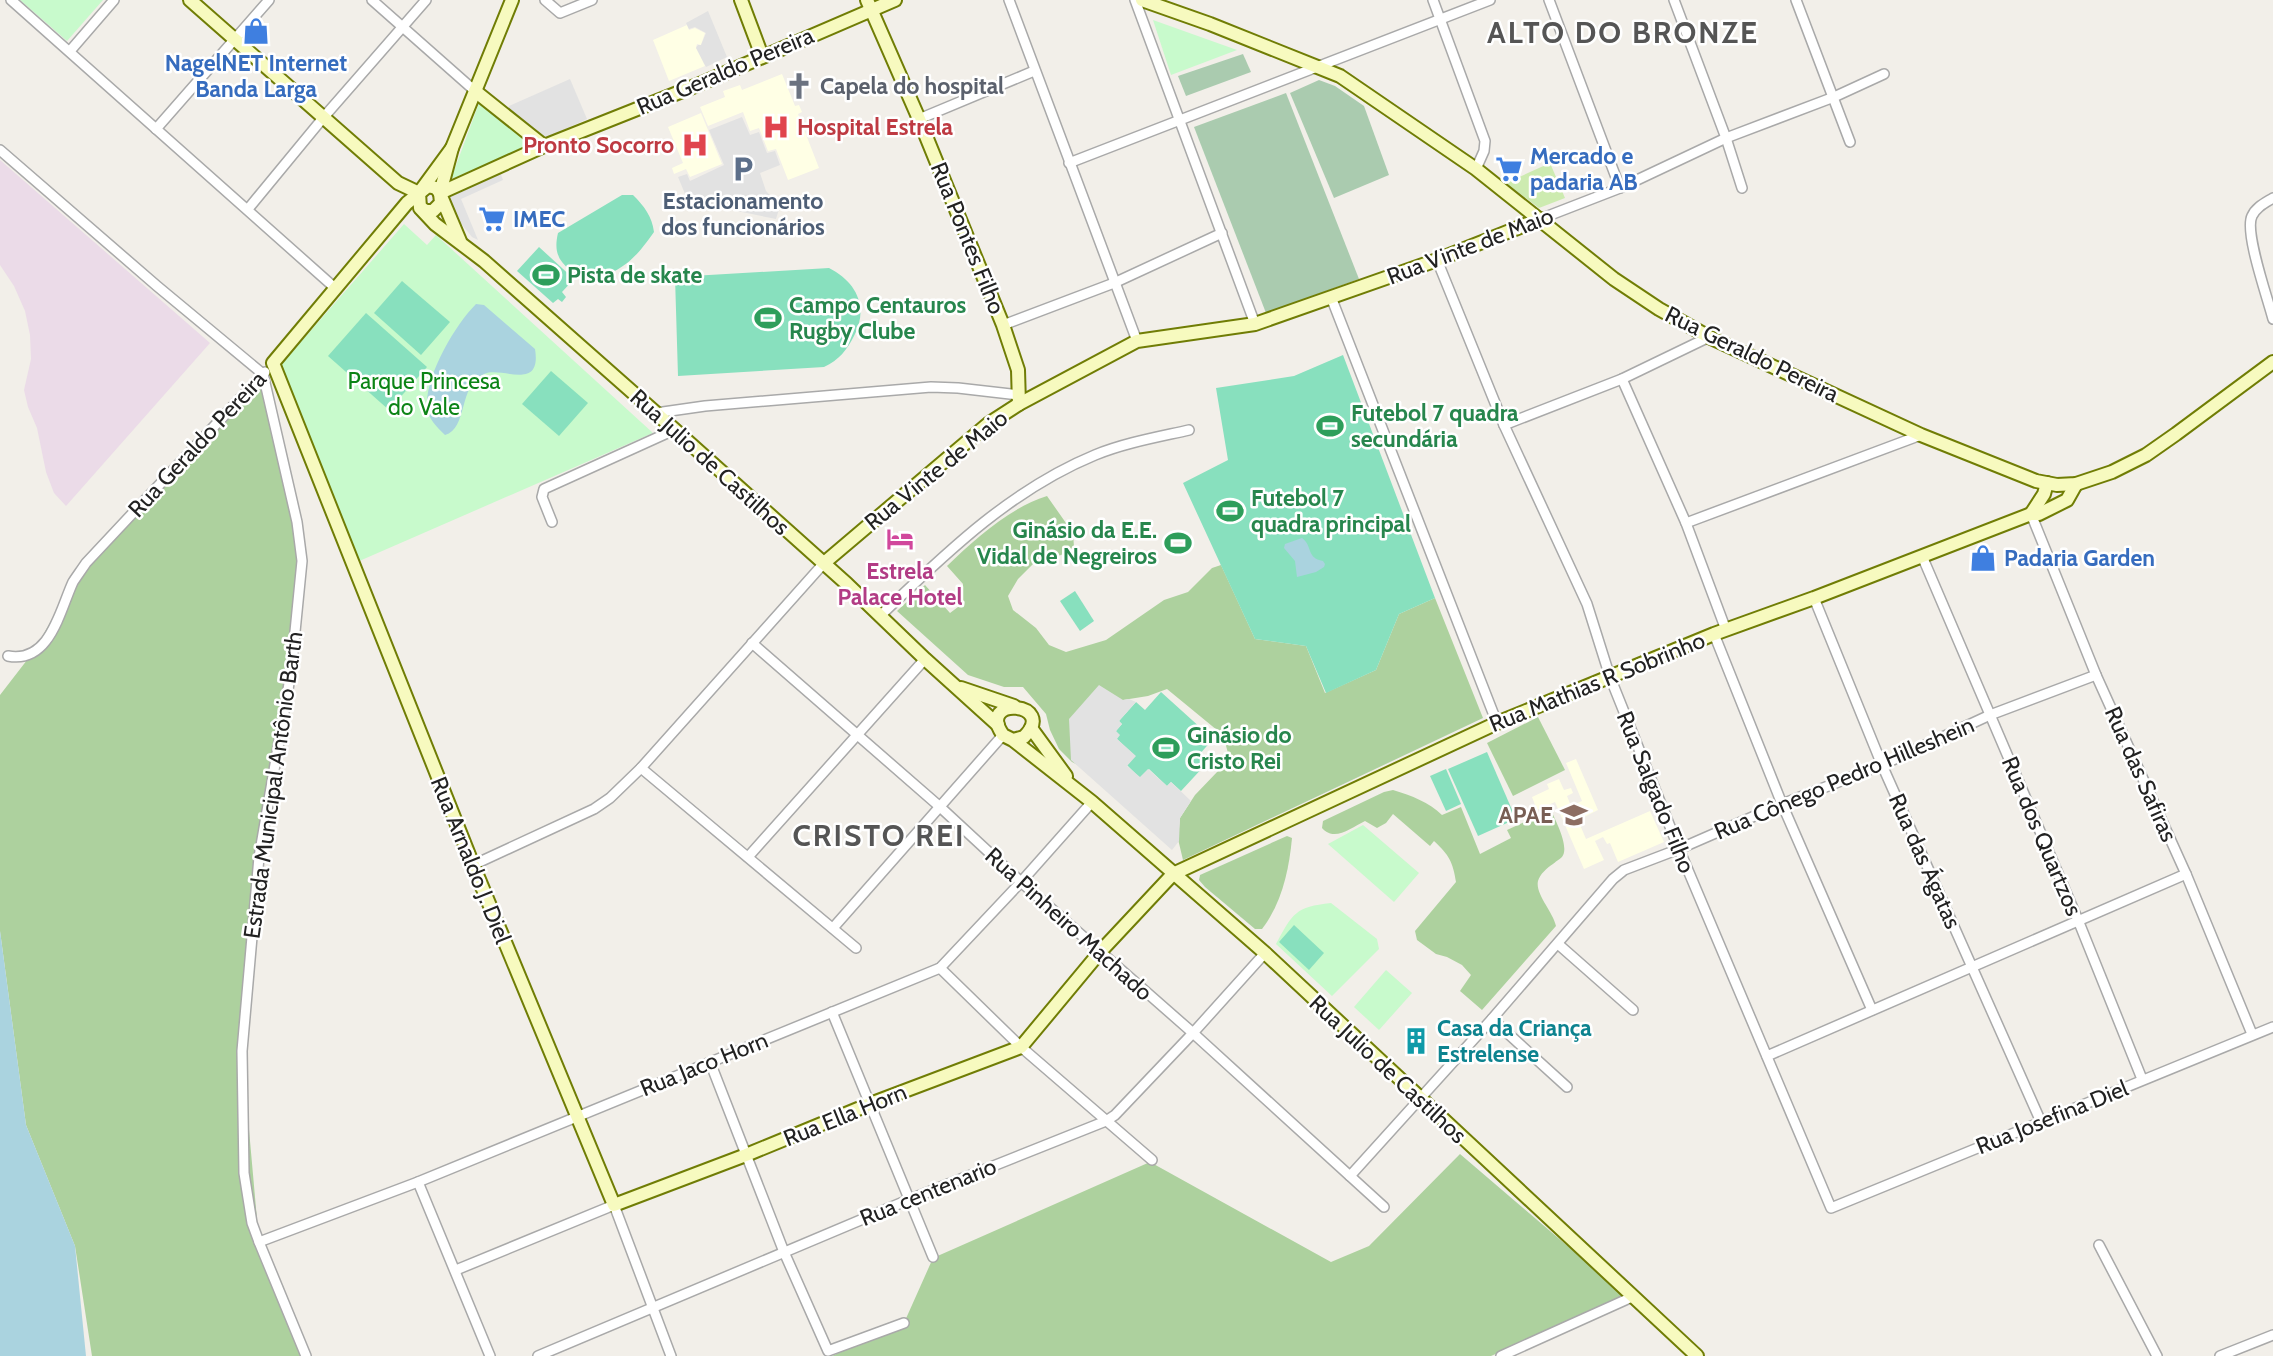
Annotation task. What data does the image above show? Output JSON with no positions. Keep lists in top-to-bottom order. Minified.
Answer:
{"streets":{"main road":["Rua Geraldo Pereira","Rua Pontes Filho","Rua Vinte de Maio","Rua Julio de Castilhos","Rua Mathias R Sobrinho","Rua Arnaldo J. Diel","Rua Ella Horn"],"street":["Rua das Safiras","Rua Cônego Pedro Hilleshein","Estrada Municipal Antônio Barth","Rua Salgado Filho","Rua dos Quartzos","Rua das Ágatas","Rua Pinheiro Machado","Rua Jaco Horn","Rua Josefina Diel","Rua centenario"]},"crossings":[["Rua Geraldo Pereira","Rua Pontes Filho"],["Rua Geraldo Pereira","Rua Vinte de Maio"],["Rua Geraldo Pereira","Rua Julio de Castilhos"],["Rua Geraldo Pereira","Rua Mathias R Sobrinho"],["Rua Geraldo Pereira","Estrada Municipal Antônio Barth"],["Rua Geraldo Pereira","Rua Arnaldo J. Diel"],["Rua Pontes Filho","Rua Vinte de Maio"],["Rua Vinte de Maio","Rua Julio de Castilhos"],["Rua Vinte de Maio","Rua Salgado Filho"],["Rua Vinte de Maio","Rua Arnaldo J. Diel"],["Rua Vinte de Maio","Rua Pinheiro Machado"],["Rua Julio de Castilhos","Rua Mathias R Sobrinho"],["Rua Julio de Castilhos","Rua Cônego Pedro Hilleshein"],["Rua Julio de Castilhos","Rua Jaco Horn"],["Rua Julio de Castilhos","Rua Ella Horn"],["Rua Julio de Castilhos","Rua centenario"],["Rua Mathias R Sobrinho","Rua das Safiras"],["Rua Mathias R Sobrinho","Rua Salgado Filho"],["Rua Mathias R Sobrinho","Rua dos Quartzos"],["Rua Mathias R Sobrinho","Rua das Ágatas"],["Rua Mathias R Sobrinho","Rua Ella Horn"],["Rua das Safiras","Rua Cônego Pedro Hilleshein"],["Rua das Safiras","Rua Josefina Diel"],["Rua Cônego Pedro Hilleshein","Rua Salgado Filho"],["Rua Cônego Pedro Hilleshein","Rua dos Quartzos"],["Rua Cônego Pedro Hilleshein","Rua das Ágatas"],["Rua Cônego Pedro Hilleshein","Rua Pinheiro Machado"],["Estrada Municipal Antônio Barth","Rua Jaco Horn"],["Rua Salgado Filho","Rua Josefina Diel"],["Rua dos Quartzos","Rua Josefina Diel"],["Rua Arnaldo J. Diel","Rua Jaco Horn"],["Rua Arnaldo J. Diel","Rua Ella Horn"],["Rua Arnaldo J. Diel","Rua centenario"],["Rua das Ágatas","Rua Josefina Diel"],["Rua Pinheiro Machado","Rua Jaco Horn"],["Rua Pinheiro Machado","Rua Ella Horn"],["Rua Pinheiro Machado","Rua centenario"]],"districts":["ALTO DO BRONZE","CRISTO REI"],"parks":["Parque Princesa do Vale"],"places":{"shop":["NagelNET Internet Banda Larga","Padaria Garden"],"church":["Capela do hospital"],"hospital":["Hospital Estrela","Pronto Socorro"],"parking":["Estacionamento dos funcionários"],"supermarket":["Mercado e padaria AB","IMEC"],"sports":["Pista de skate","Campo Centauros Rugby Clube","Futebol 7 quadra secundária","Futebol 7 quadra principal","Ginásio da E.E. Vidal de Negreiros","Ginásio do Cristo Rei"],"hotel":["Estrela Palace Hotel"],"school or university":["APAE"],"building":["Casa da Criança Estrelense"]}}
